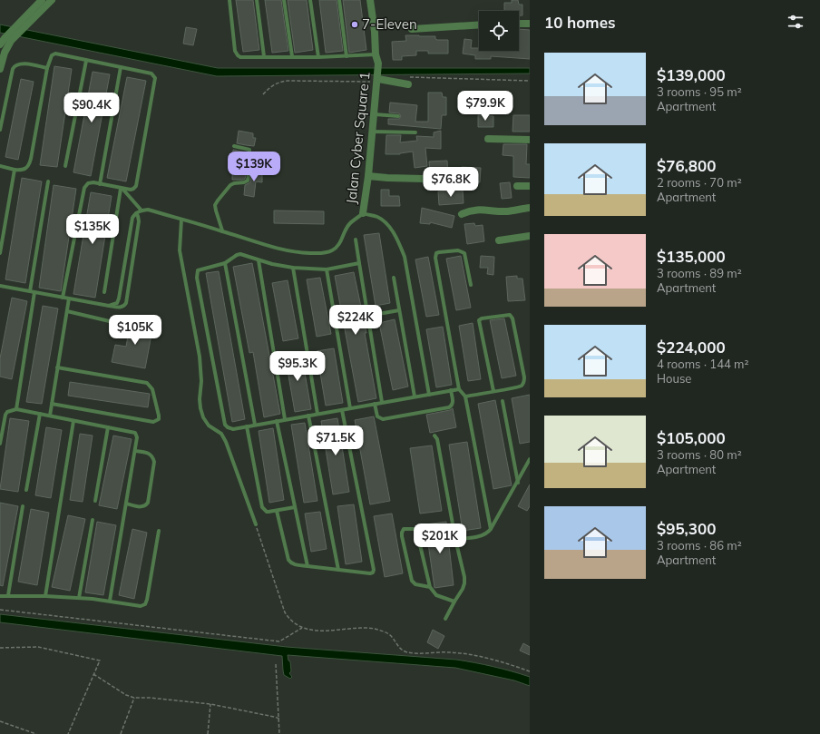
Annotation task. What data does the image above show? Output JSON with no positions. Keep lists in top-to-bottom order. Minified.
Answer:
{"streets":{"street":["Jalan Cyber Square 1"]},"places":["7-Eleven"],"page":{"heading":"10 homes","list":[{"name":"$139,000","note":"3 rooms · 95 m² · Apartment"},{"name":"$76,800","note":"2 rooms · 70 m² · Apartment"},{"name":"$135,000","note":"3 rooms · 89 m² · Apartment"},{"name":"$224,000","note":"4 rooms · 144 m² · House"},{"name":"$105,000","note":"3 rooms · 80 m² · Apartment"},{"name":"$95,300","note":"3 rooms · 86 m² · Apartment"}],"price":["$79.9K","$90.4K","$139K","$76.8K","$135K","$224K","$105K","$95.3K","$71.5K","$201K"]}}
